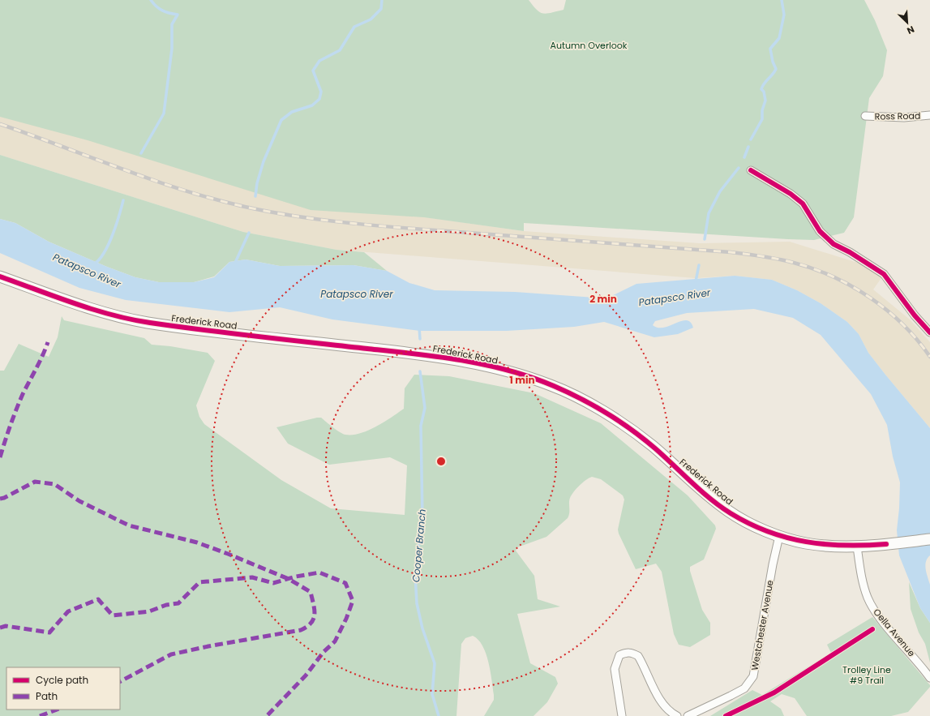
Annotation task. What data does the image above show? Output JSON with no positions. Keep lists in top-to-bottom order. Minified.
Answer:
{"streets":{"main road":["Frederick Road"],"street":["Ross Road","Westchester Avenue","Oella Avenue"]},"crossings":[["Frederick Road","Westchester Avenue"],["Frederick Road","Oella Avenue"]],"water":["Patapsco River","Cooper Branch"],"parks":["Autumn Overlook","Trolley Line #9 Trail"],"legend":["Cycle path","Path"],"north":"bottom right","rings":["2 min","1 min"]}
